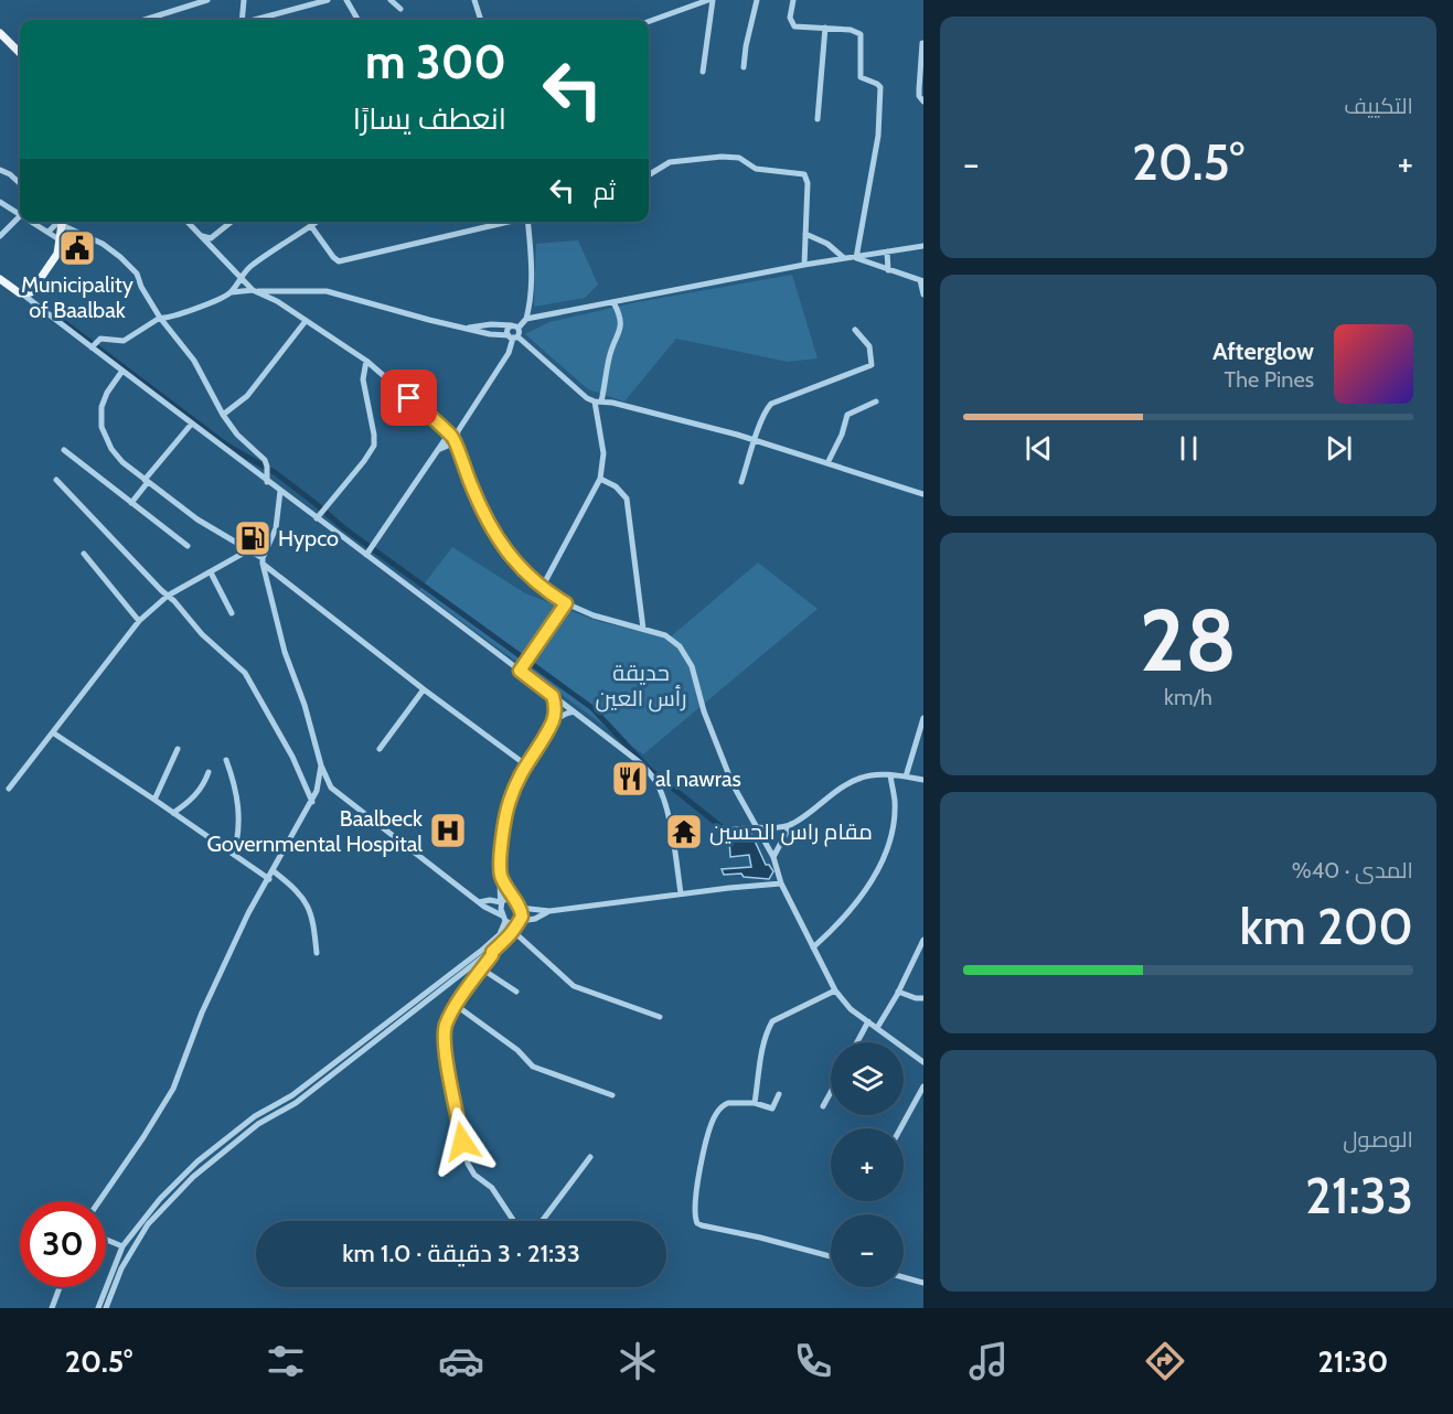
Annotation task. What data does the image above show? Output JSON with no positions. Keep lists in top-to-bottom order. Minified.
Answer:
{"parks":["حديقة رأس العين"],"places":{"public building":["Municipality of Baalbak"],"fuel station":["Hypco"],"restaurant":["al nawras"],"hospital":["Baalbeck Governmental Hospital"],"temple":["مقام راس الحسين"]},"page":{"tile":["التكييف",["28","km/h"],["المدى · 40%","200 km"],["الوصول","21:33"]],"turn":["300 m","انعطف يسارًا"],"heat":["−","20.5°","+"],"then":"ثم","song":["Afterglow","The Pines"],"map_buttons":["+","−"],"limit":"30","trip":"21:33 · 3 دقيقة · 1.0 km","tabs":["21:30","20.5°"]}}
